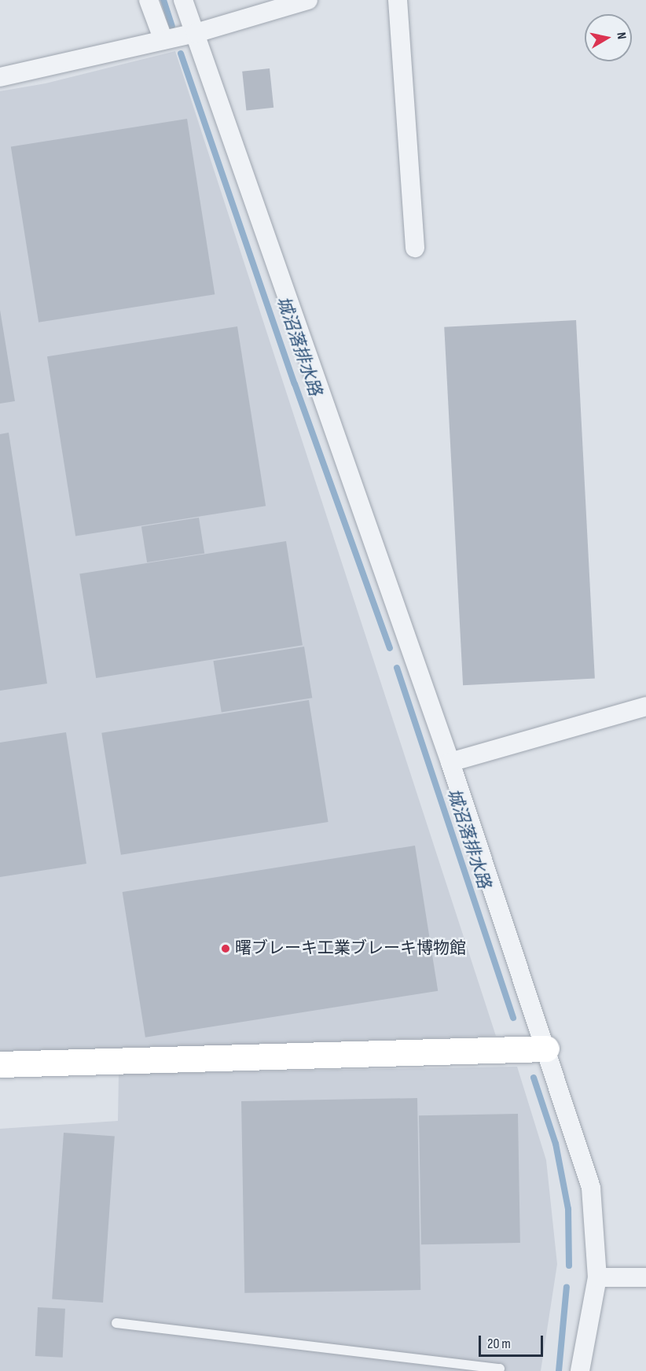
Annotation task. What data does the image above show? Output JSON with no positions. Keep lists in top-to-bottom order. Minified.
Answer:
{"water":["城沼落排水路"],"places":["曙ブレーキ工業ブレーキ博物館"],"scale_bar":"20 m","north":"right"}
